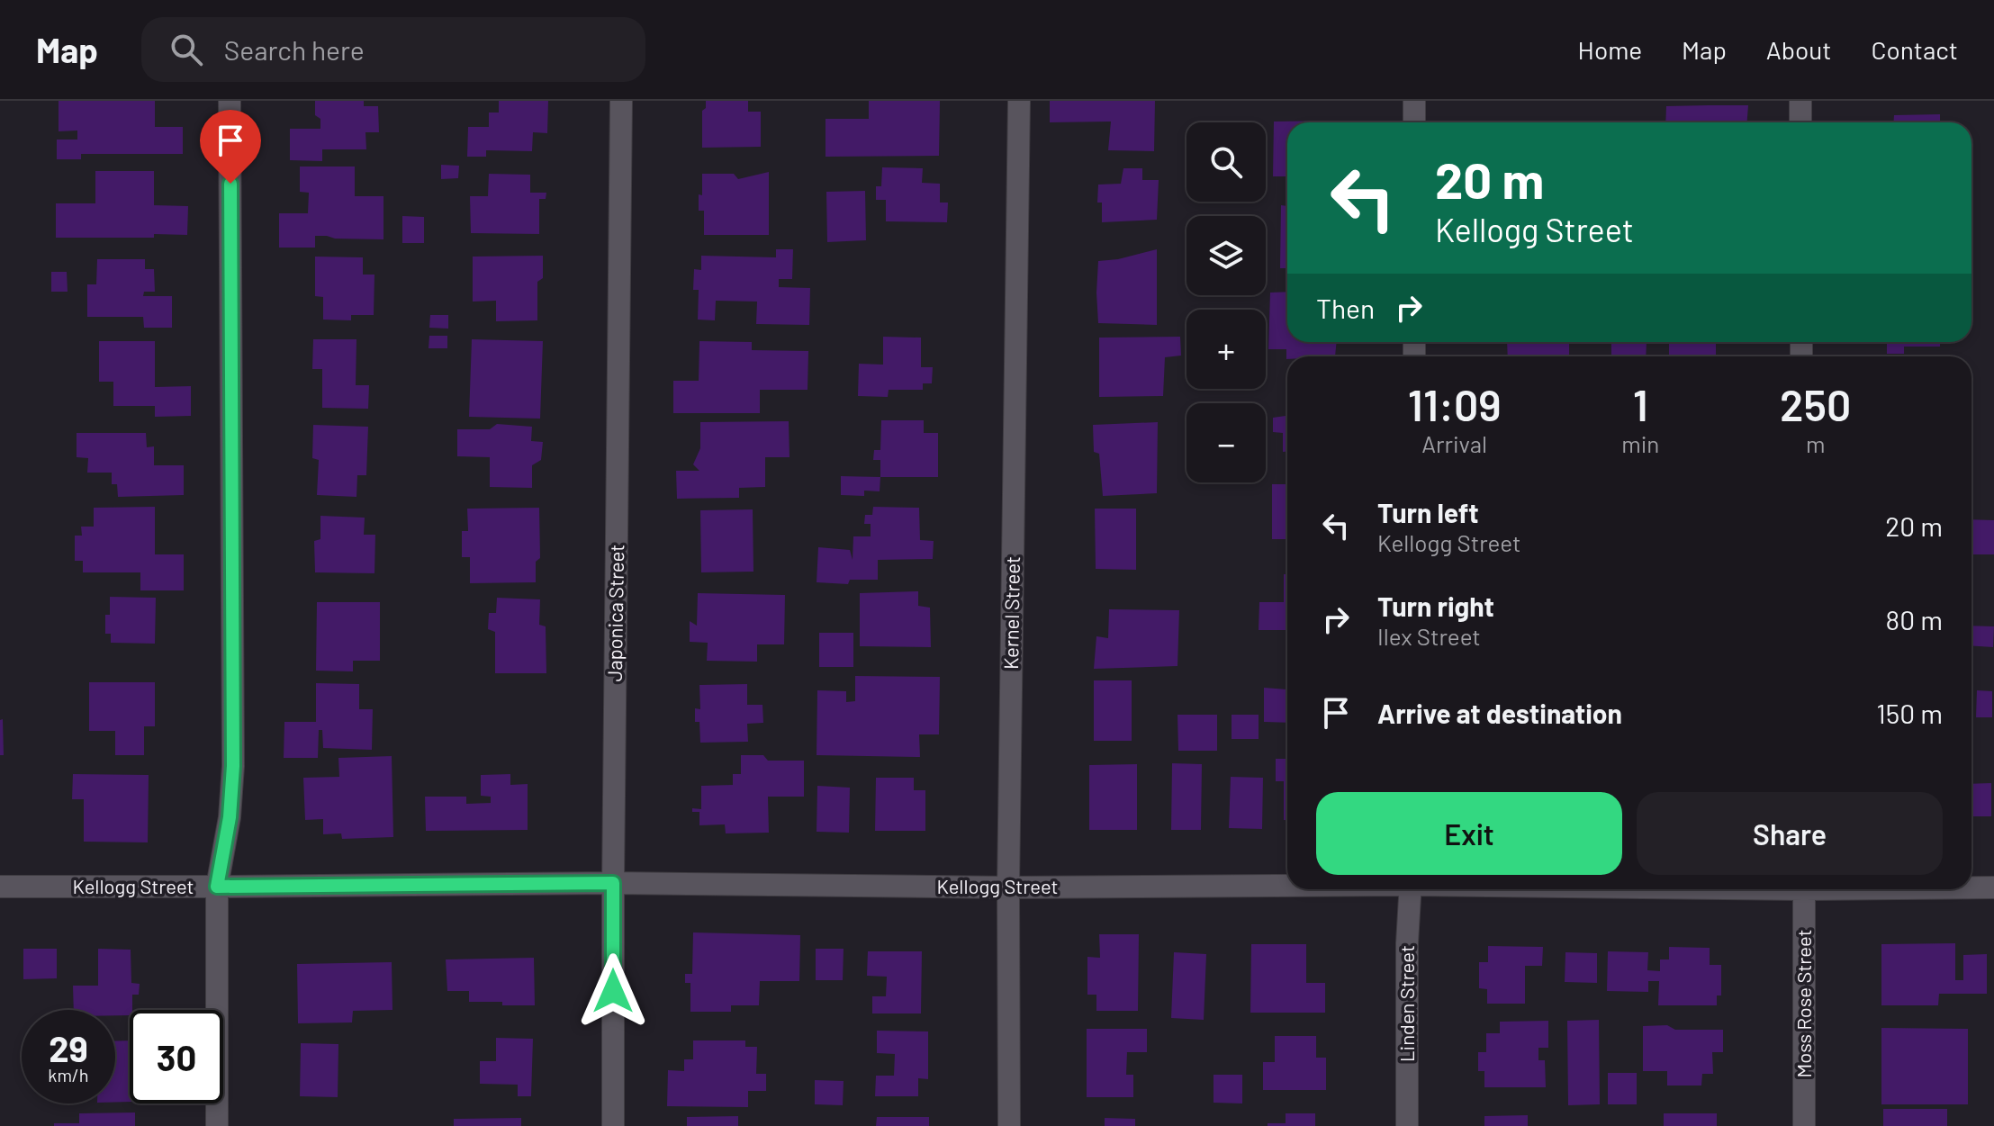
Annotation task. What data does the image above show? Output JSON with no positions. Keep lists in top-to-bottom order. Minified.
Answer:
{"streets":{"street":["Japonica Street","Kernel Street","Kellogg Street","Linden Street","Moss Rose Street"]},"crossings":[["Japonica Street","Kellogg Street"],["Kernel Street","Kellogg Street"]],"page":{"header":"Map","search":"Search here","nav":["Home","Map","About","Contact"],"map_buttons":["+","−"],"turn":["20 m","Kellogg Street"],"then":"Then","eta":["11:09","Arrival","1","min","250","m"],"list":[{"name":"Turn left","note":"Kellogg Street","value":"20 m"},{"name":"Turn right","note":"Ilex Street","value":"80 m"},{"name":"Arrive at destination","value":"150 m"}],"buttons":["Exit","Share"],"speed":"29 km/h","limit":"30"}}
